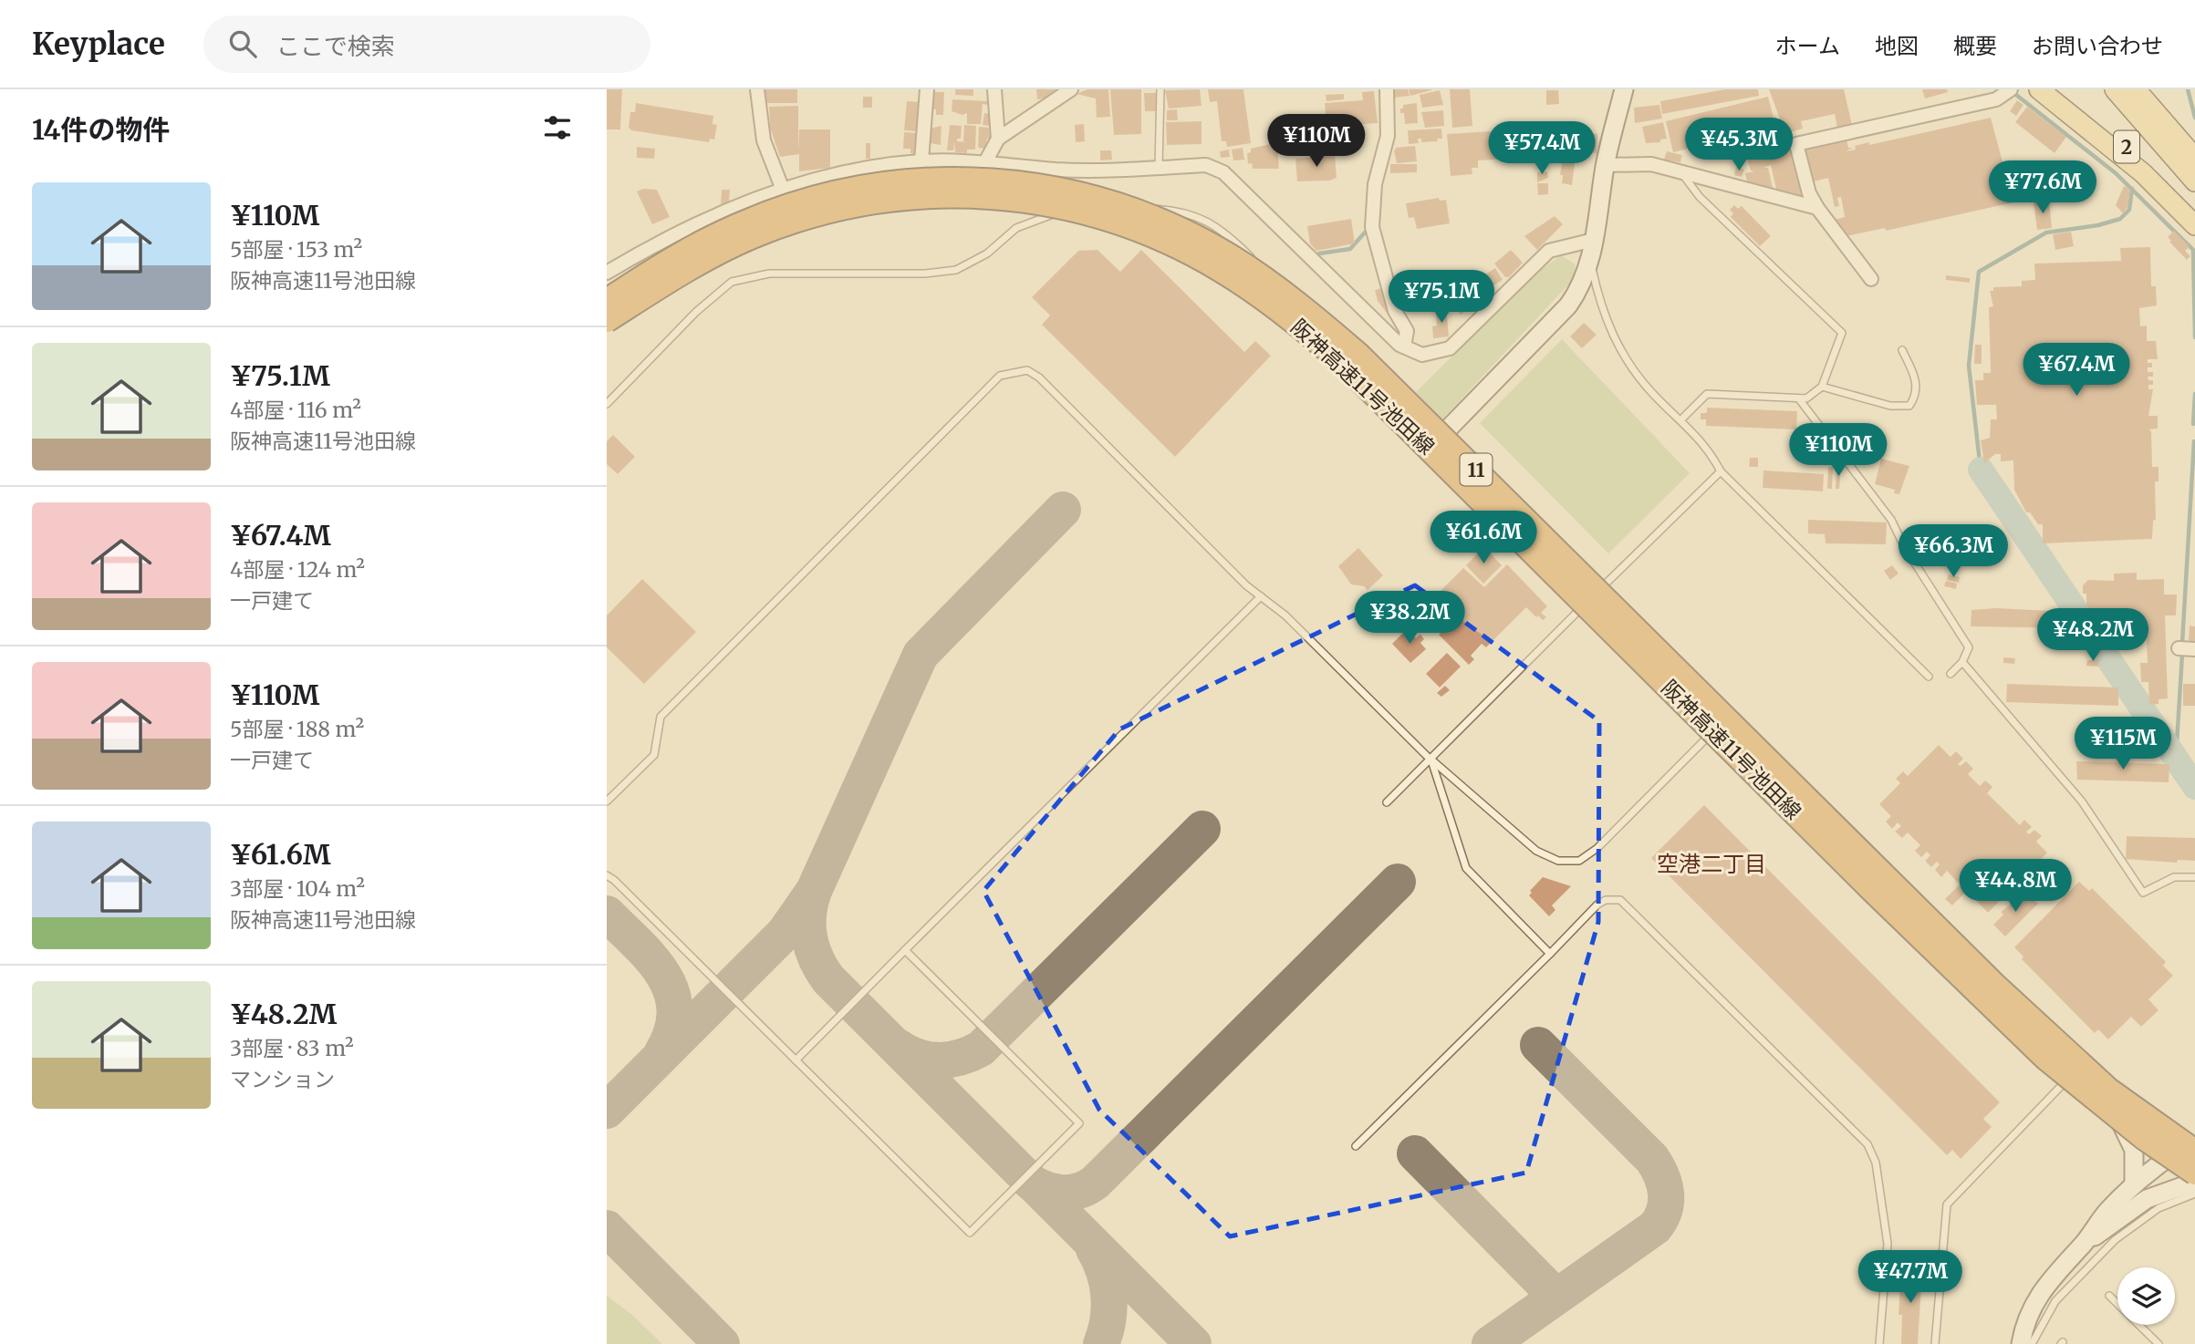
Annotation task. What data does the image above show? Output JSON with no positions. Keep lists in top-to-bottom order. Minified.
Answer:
{"streets":{"highway":["阪神高速11号池田線","11"],"main road":["2"]},"districts":["空港二丁目"],"page":{"header":"Keyplace","search":"ここで検索","nav":["ホーム","地図","概要","お問い合わせ"],"heading":"14件の物件","price":["¥110M","¥45.3M","¥57.4M","¥77.6M","¥75.1M","¥67.4M","¥110M","¥61.6M","¥66.3M","¥38.2M","¥48.2M","¥115M","¥44.8M","¥47.7M"],"list":[{"name":"¥110M","note":"5部屋 · 153 m² · 阪神高速11号池田線"},{"name":"¥75.1M","note":"4部屋 · 116 m² · 阪神高速11号池田線"},{"name":"¥67.4M","note":"4部屋 · 124 m² · 一戸建て"},{"name":"¥110M","note":"5部屋 · 188 m² · 一戸建て"},{"name":"¥61.6M","note":"3部屋 · 104 m² · 阪神高速11号池田線"},{"name":"¥48.2M","note":"3部屋 · 83 m² · マンション"}]}}
